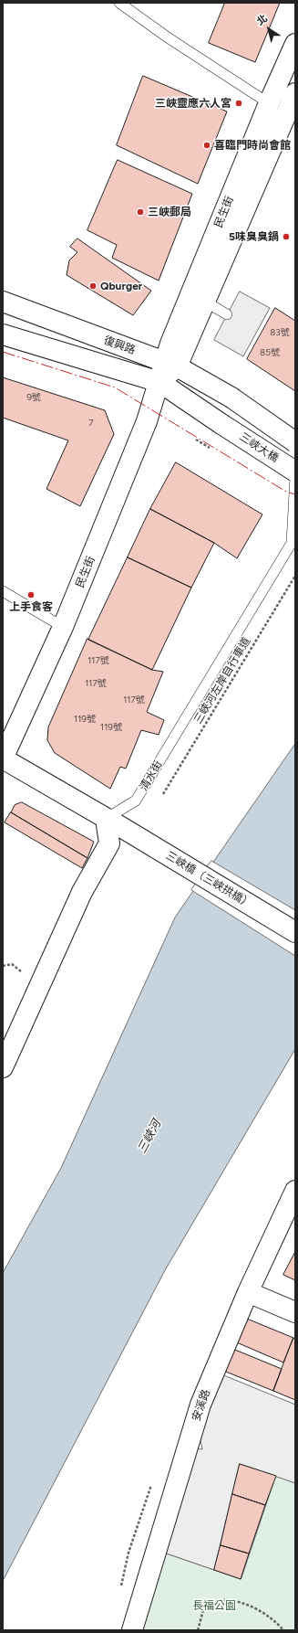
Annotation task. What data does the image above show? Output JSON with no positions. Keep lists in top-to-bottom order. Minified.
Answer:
{"streets":{"street":["民生街","復興路","三峽大橋","三峽橋（三峽拱橋）","安溪路"],"lane":["清水街"],"path":["三峽河左岸自行車道"]},"crossings":[["民生街","復興路"],["民生街","三峽橋（三峽拱橋）"],["復興路","三峽大橋"],["清水街","三峽橋（三峽拱橋）"]],"water":["三峽河"],"parks":["長福公園"],"places":["三峽靈應六人宮","喜臨門時尚會館","三峽郵局","5味臭臭鍋","Qburger","上手食客"],"house_numbers":["83號","85號","9號","7","117號","117號","117號","119號","119號"],"north":"top left"}
